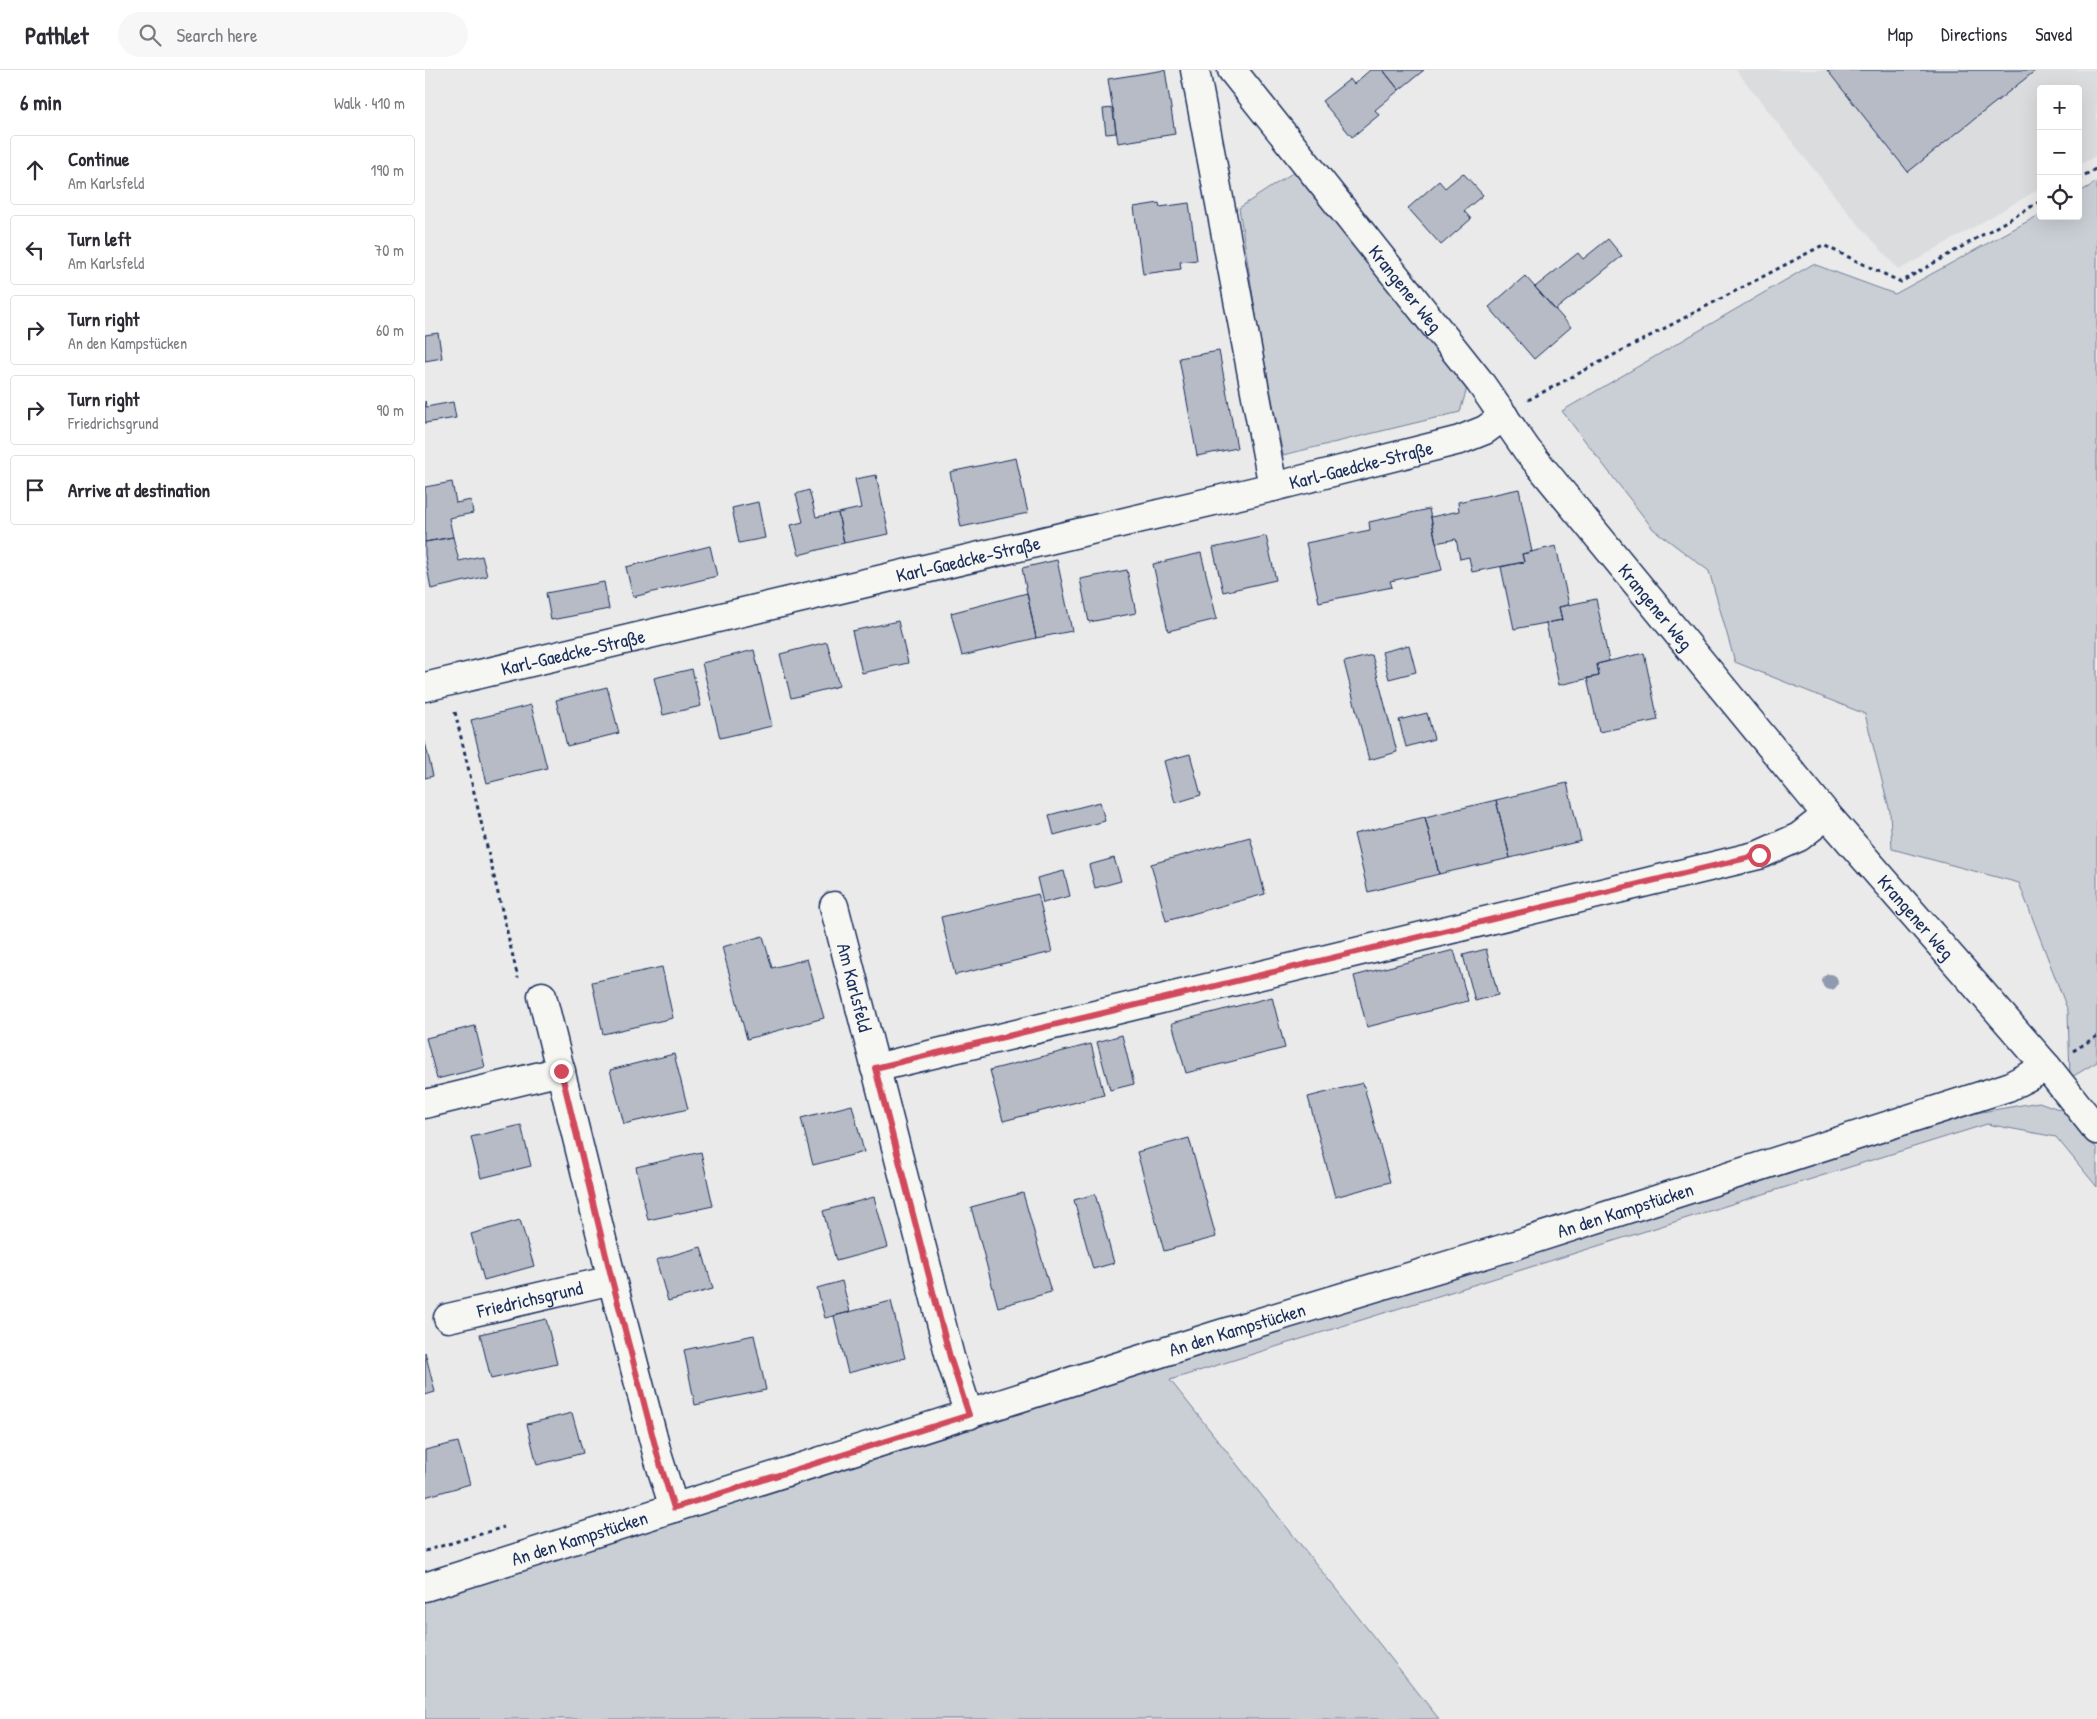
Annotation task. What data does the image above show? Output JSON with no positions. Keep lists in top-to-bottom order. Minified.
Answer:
{"streets":{"street":["Krangener Weg","Karl-Gaedcke-Straße","Am Karlsfeld","An den Kampstücken","Friedrichsgrund"]},"crossings":[["Krangener Weg","Karl-Gaedcke-Straße"],["Krangener Weg","An den Kampstücken"],["Am Karlsfeld","An den Kampstücken"]],"page":{"header":"Pathlet","search":"Search here","nav":["Map","Directions","Saved"],"heading":["6 min","Walk · 410 m"],"map_buttons":["+","−"],"list":[["Continue","Am Karlsfeld","190 m"],["Turn left","Am Karlsfeld","70 m"],["Turn right","An den Kampstücken","60 m"],["Turn right","Friedrichsgrund","90 m"],"Arrive at destination"]}}
